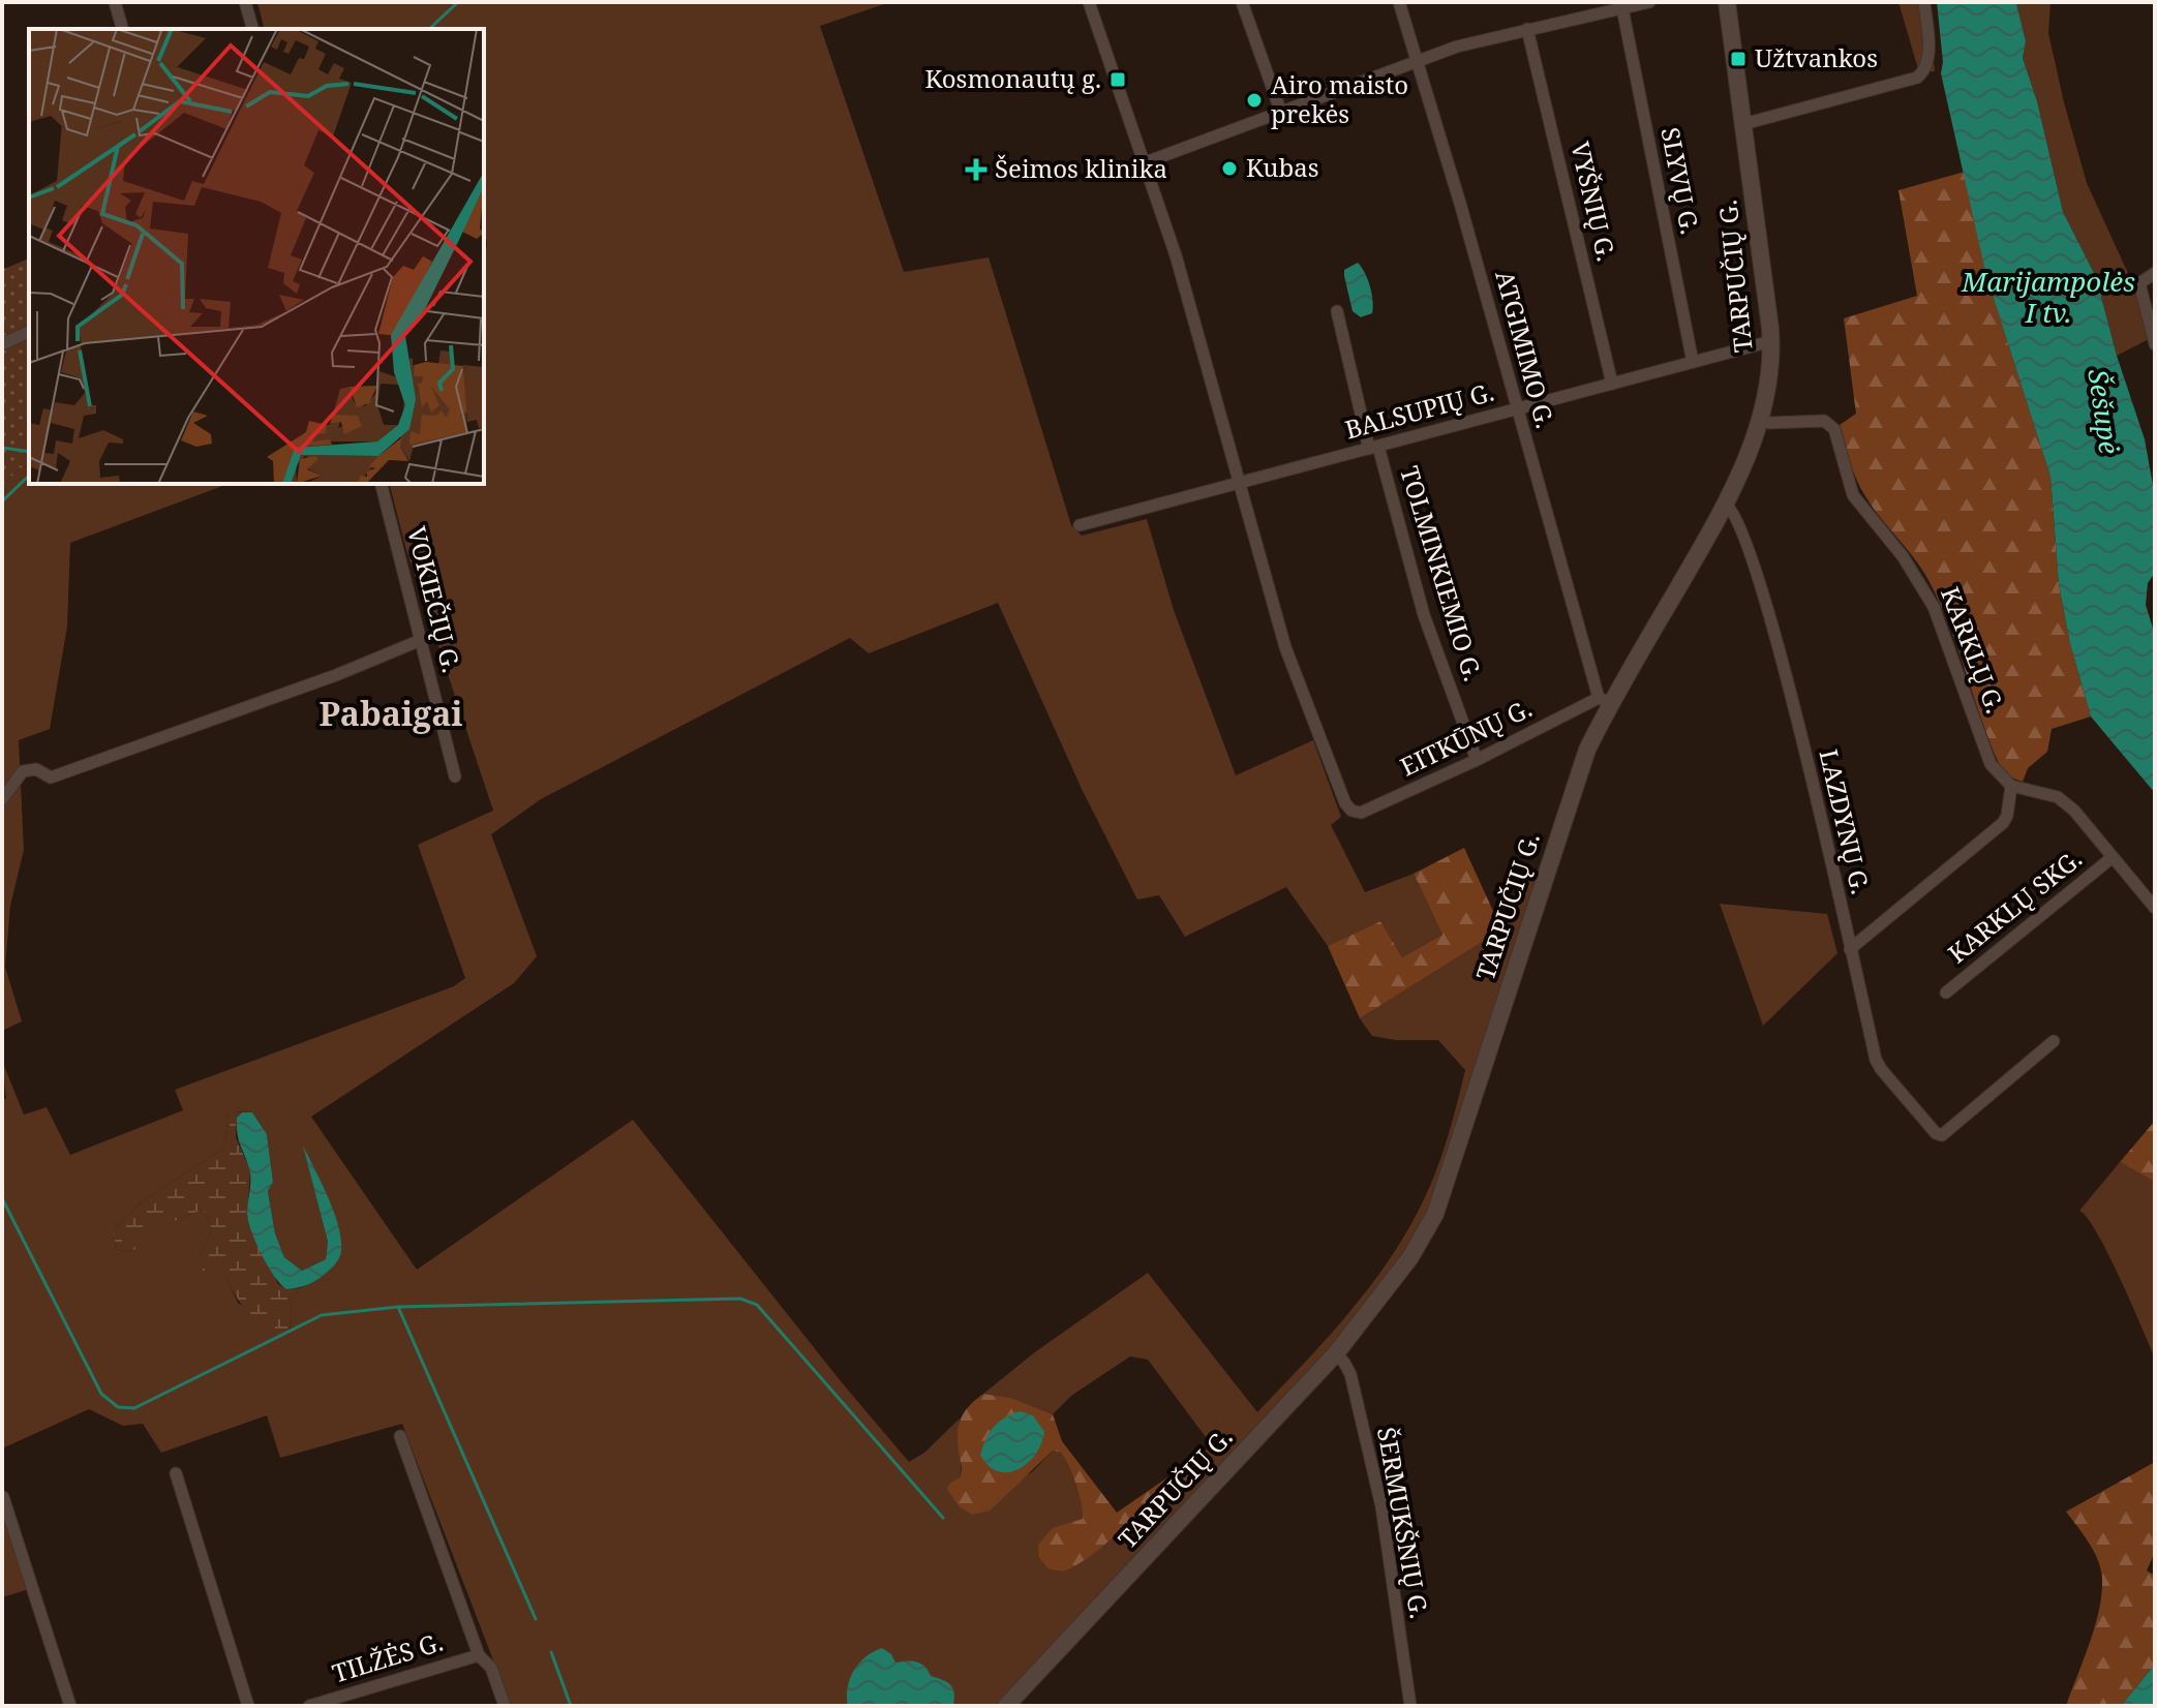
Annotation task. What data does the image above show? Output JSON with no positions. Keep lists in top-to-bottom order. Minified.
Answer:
{"streets":{"main road":["TARPUČIŲ G."],"street":["SLYVŲ G.","VYŠNIŲ G.","ATGIMIMO G.","BALSUPIŲ G.","TOLMINKIEMIO G.","VOKIEČIŲ G.","KARKLŲ G.","EITKŪNŲ G.","LAZDYNŲ G.","KARKLŲ SKG.","ŠERMUKŠNIŲ G.","TILŽĖS G."]},"crossings":[["SLYVŲ G.","BALSUPIŲ G."],["VYŠNIŲ G.","BALSUPIŲ G."],["TARPUČIŲ G.","ATGIMIMO G."],["TARPUČIŲ G.","BALSUPIŲ G."],["TARPUČIŲ G.","KARKLŲ G."],["TARPUČIŲ G.","EITKŪNŲ G."],["TARPUČIŲ G.","LAZDYNŲ G."],["TARPUČIŲ G.","ŠERMUKŠNIŲ G."],["ATGIMIMO G.","BALSUPIŲ G."],["ATGIMIMO G.","EITKŪNŲ G."],["BALSUPIŲ G.","TOLMINKIEMIO G."],["BALSUPIŲ G.","EITKŪNŲ G."],["TOLMINKIEMIO G.","EITKŪNŲ G."]],"districts":["Pabaigai"],"water":["Marijampolės I tv.","Šešupė"],"places":{"transit":["Užtvankos","Kosmonautų g."],"other":["Airo maisto prekės","Kubas"],"health":["Šeimos klinika"]}}
